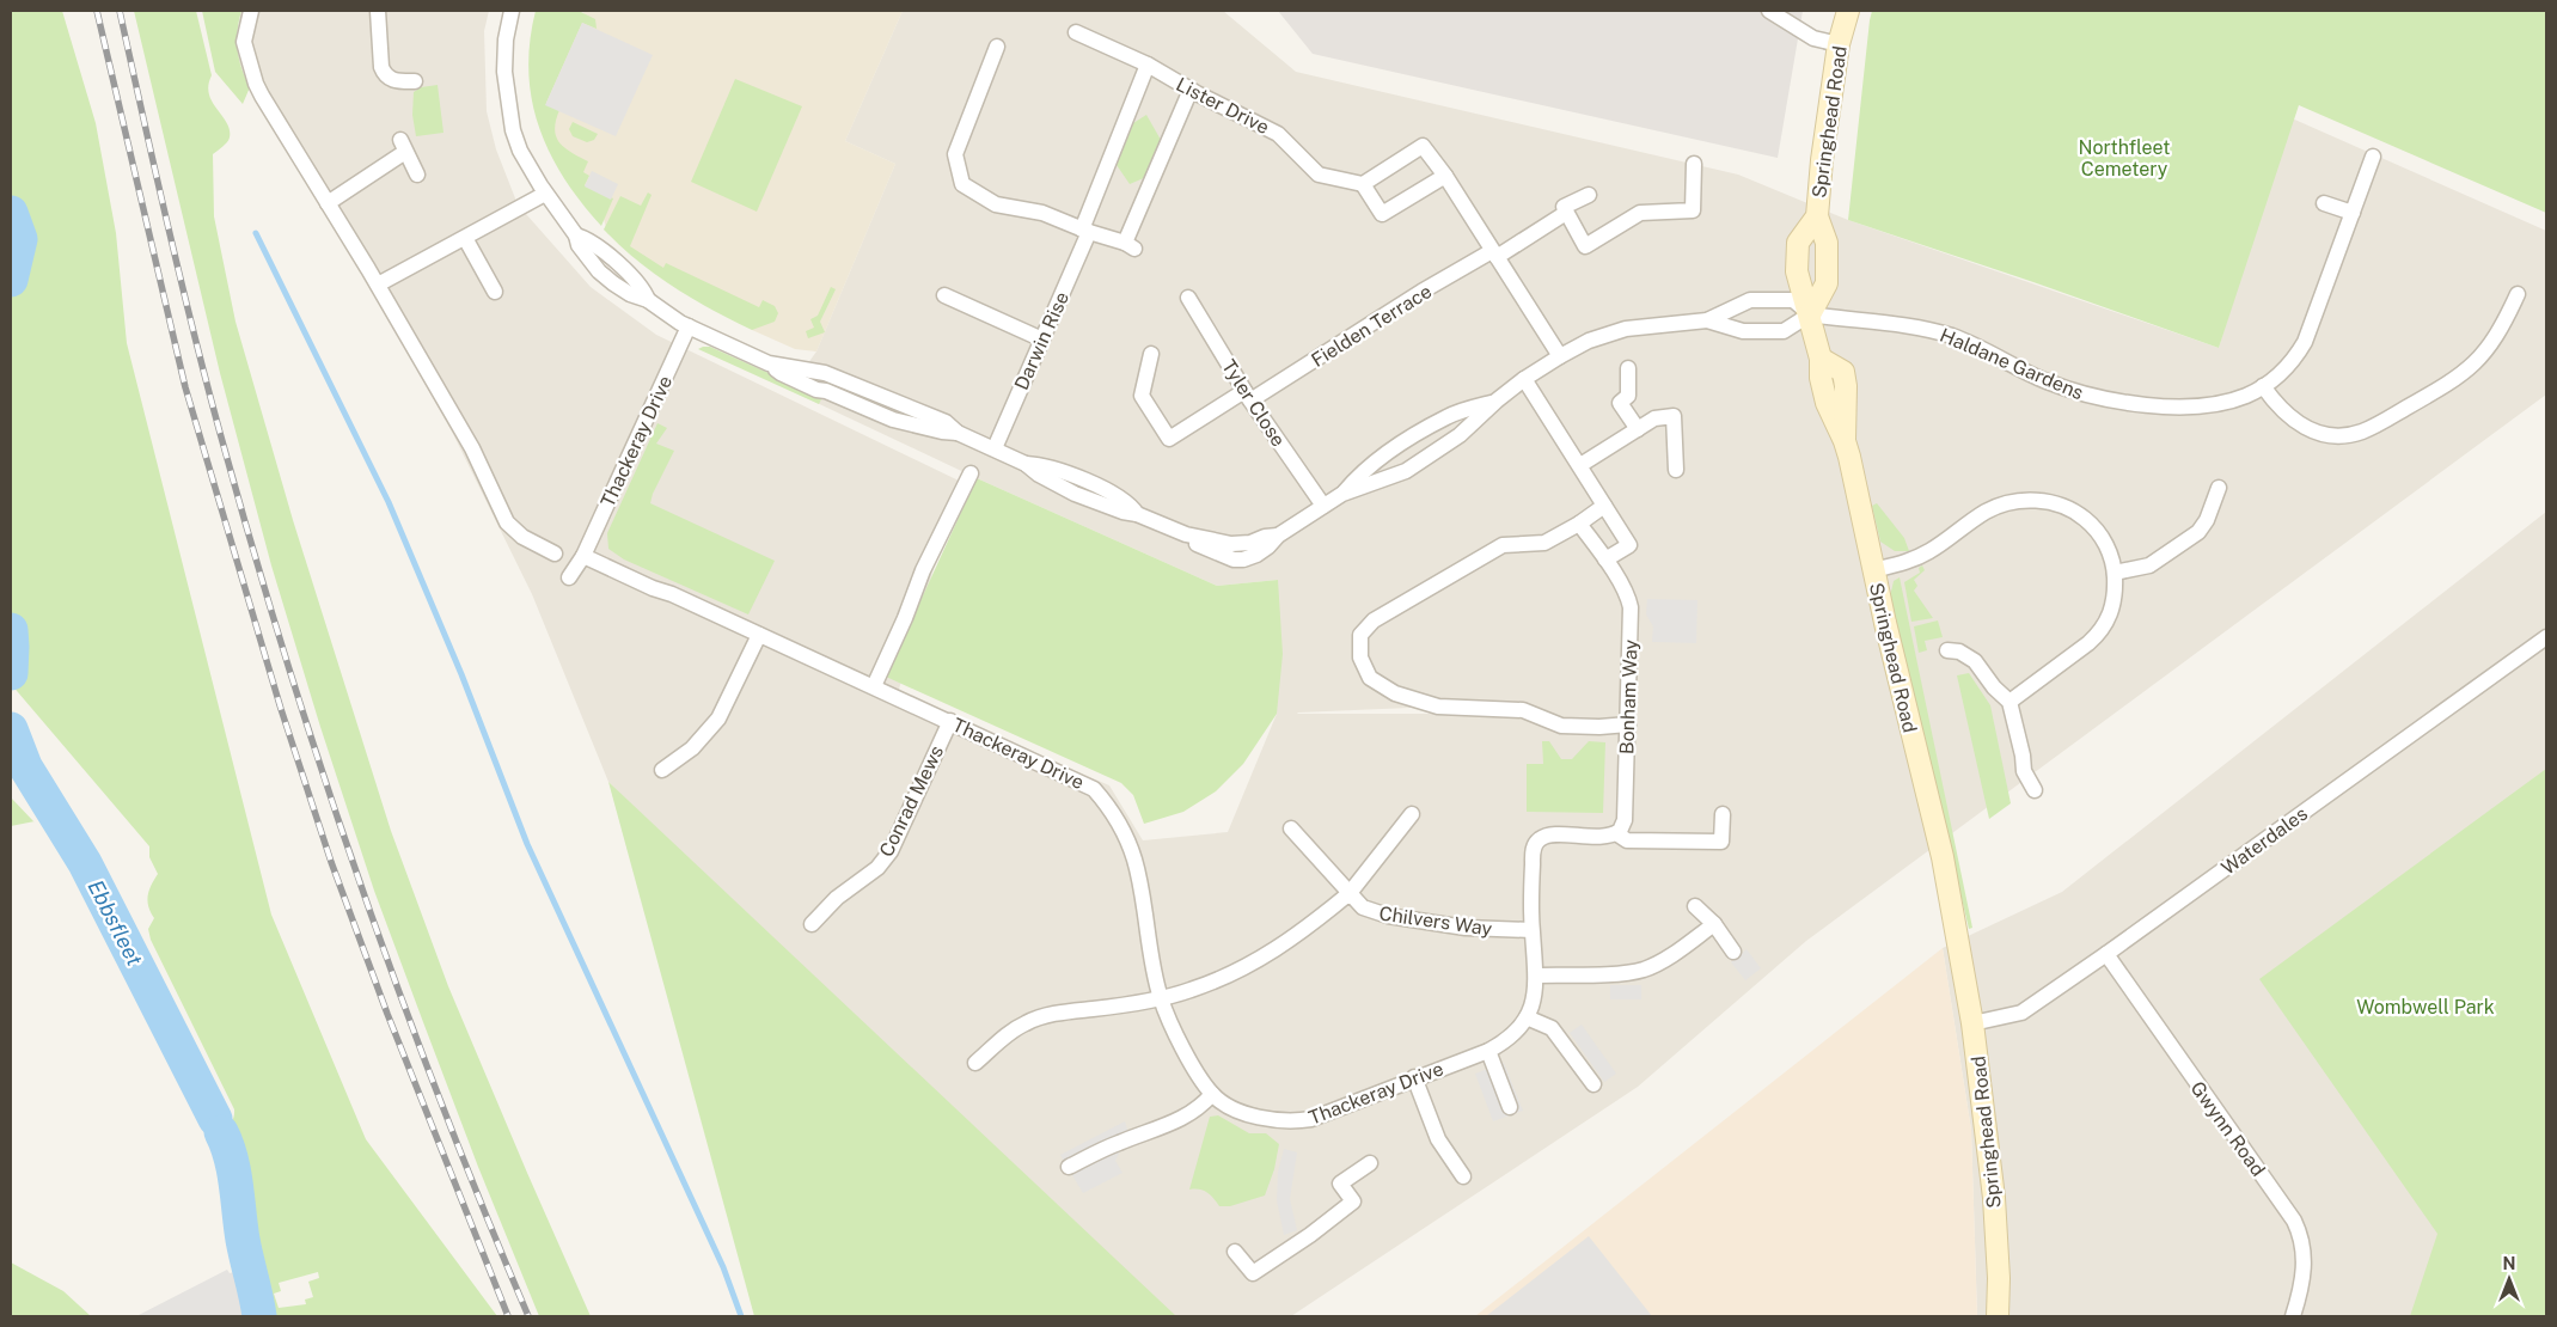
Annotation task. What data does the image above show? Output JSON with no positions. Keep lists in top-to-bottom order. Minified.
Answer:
{"streets":{"main road":["Springhead Road"],"street":["Lister Drive","Fielden Terrace","Darwin Rise","Haldane Gardens","Tyler Close","Thackeray Drive","Bonham Way","Conrad Mews","Waterdales","Chilvers Way","Gwynn Road"]},"crossings":[["Lister Drive","Darwin Rise"],["Springhead Road","Haldane Gardens"],["Springhead Road","Waterdales"],["Fielden Terrace","Tyler Close"],["Thackeray Drive","Bonham Way"],["Thackeray Drive","Conrad Mews"],["Thackeray Drive","Chilvers Way"],["Waterdales","Gwynn Road"]],"water":["Ebbsfleet"],"parks":["Northfleet Cemetery","Wombwell Park"],"north":"top"}
